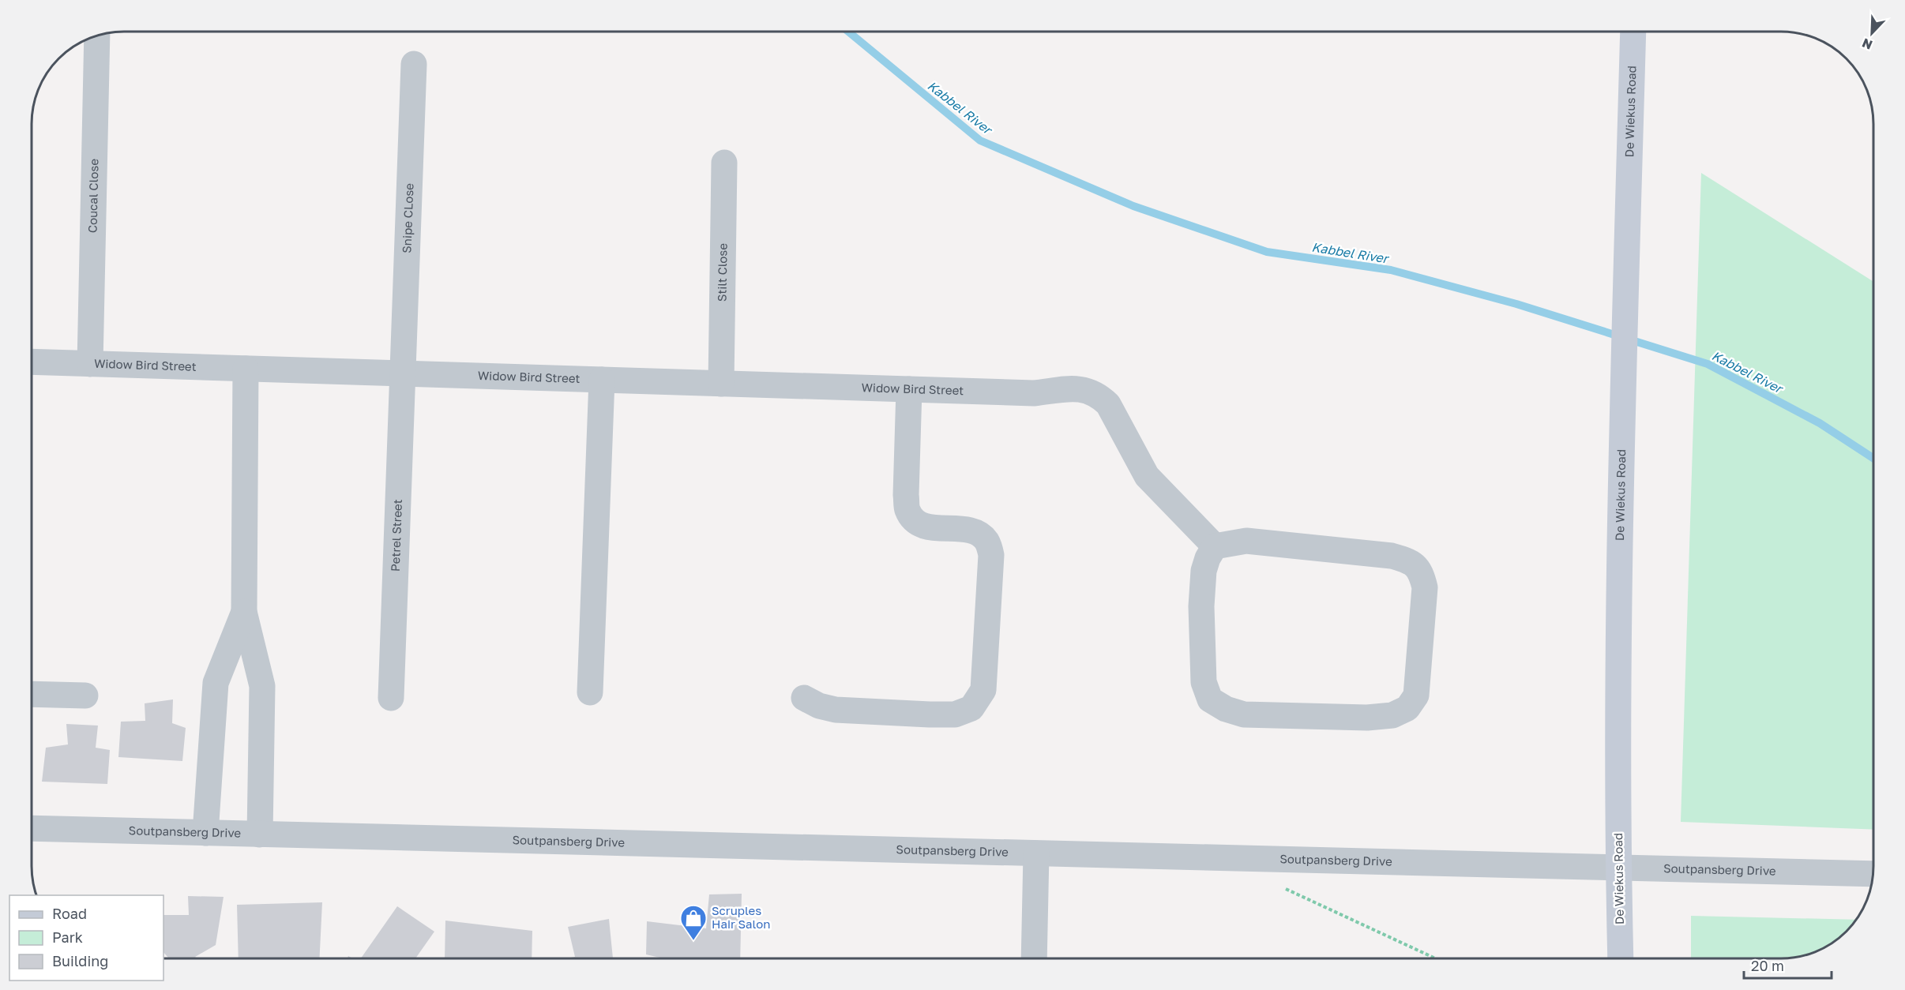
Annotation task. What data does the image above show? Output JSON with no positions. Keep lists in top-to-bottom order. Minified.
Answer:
{"streets":{"street":["De Wiekus Road","Coucal Close","Snipe CLose","Stilt Close","Widow Bird Street","Petrel Street","Soutpansberg Drive"]},"crossings":[["De Wiekus Road","Soutpansberg Drive"],["Coucal Close","Widow Bird Street"],["Snipe CLose","Widow Bird Street"],["Snipe CLose","Petrel Street"],["Stilt Close","Widow Bird Street"],["Widow Bird Street","Petrel Street"]],"water":["Kabbel River"],"places":{"shop":["Scruples Hair Salon"]},"legend":["Road","Park","Building"],"scale_bar":"20 m","north":"bottom left"}
